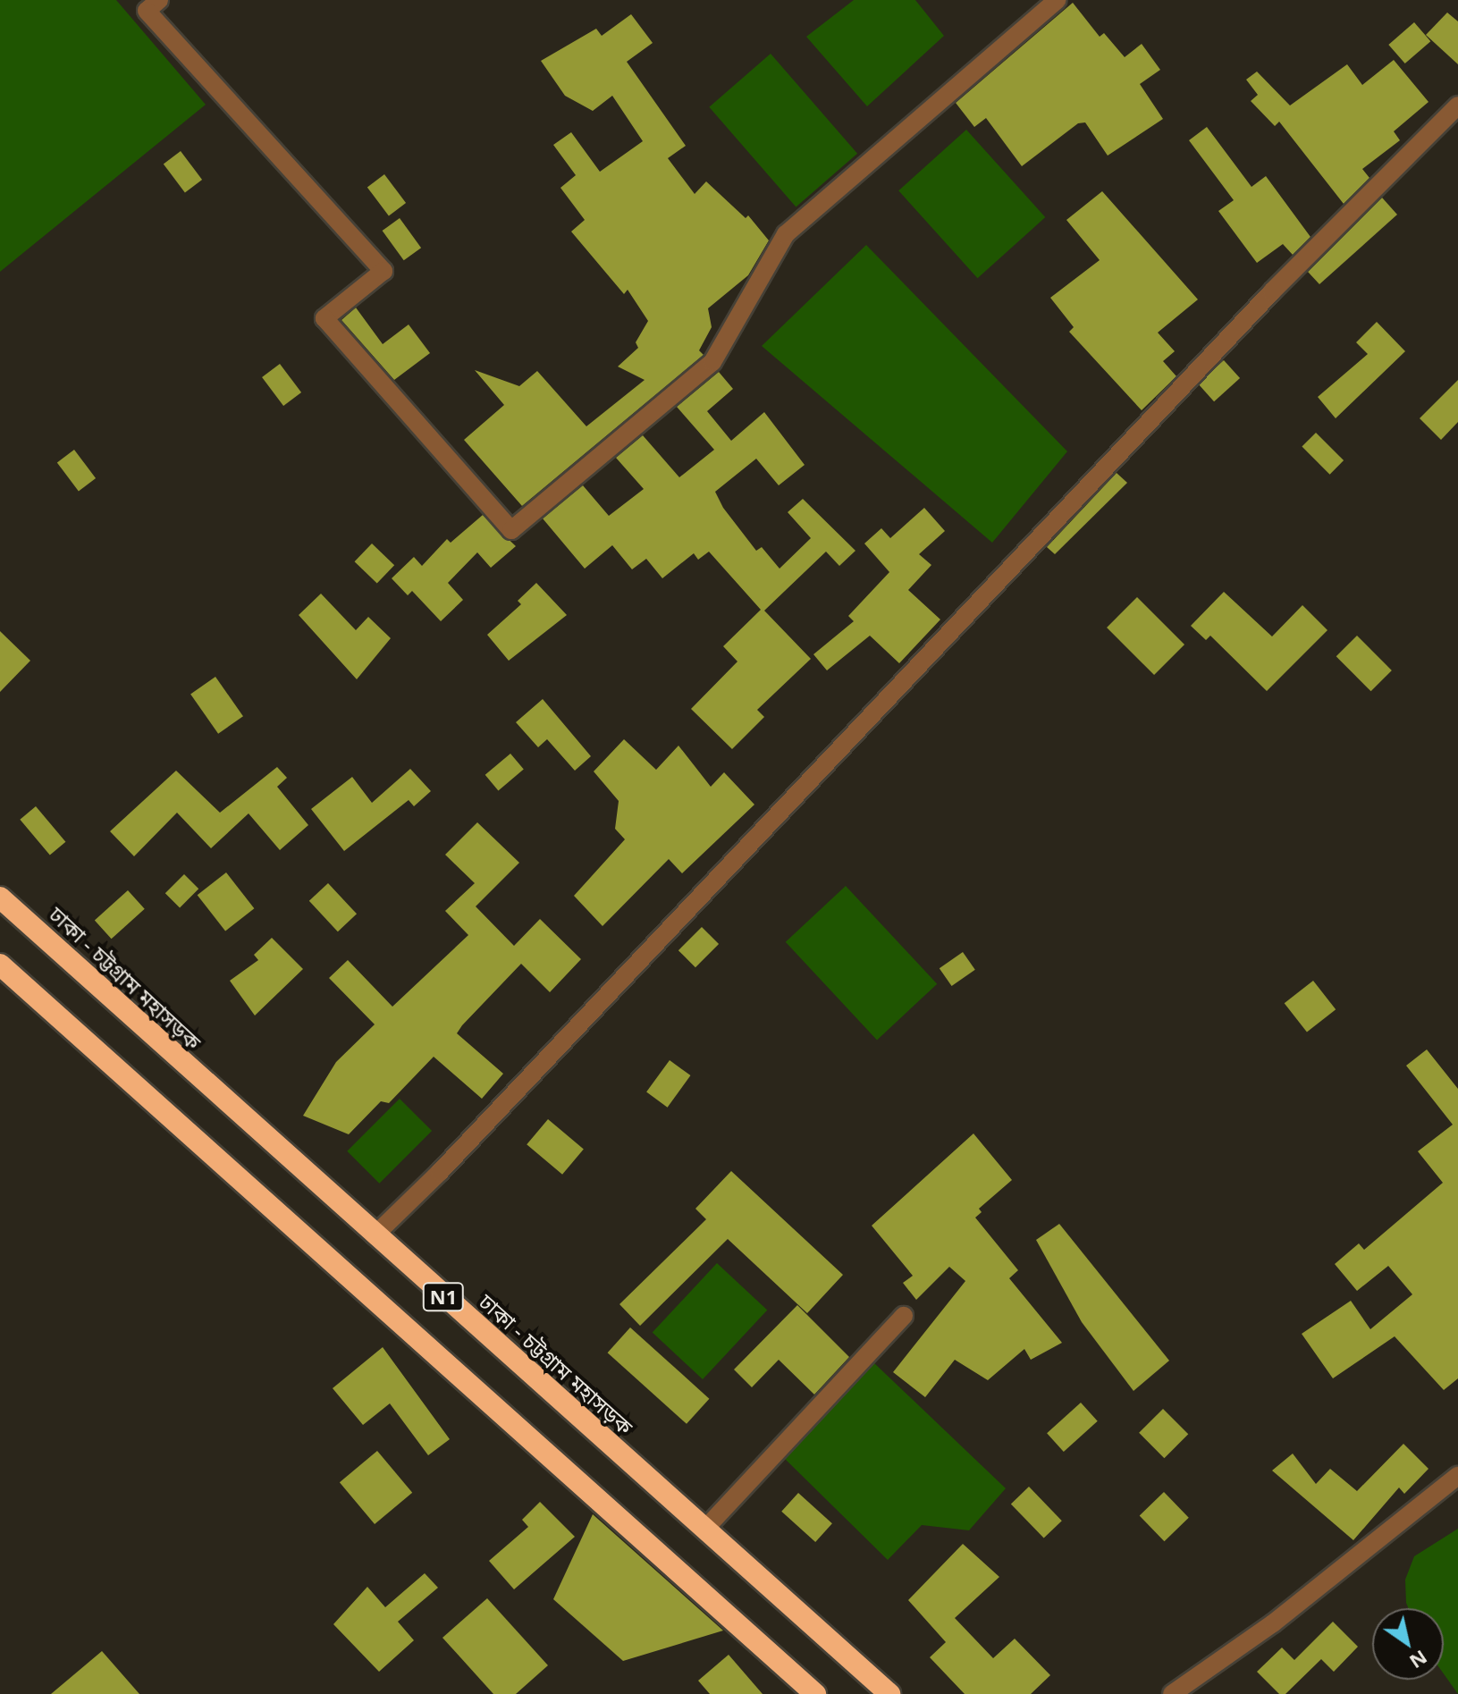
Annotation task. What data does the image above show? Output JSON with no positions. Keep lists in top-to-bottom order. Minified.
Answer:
{"streets":{"highway":["ঢাকা - চট্টগ্রাম মহাসড়ক","N1"]},"north":"bottom right"}
